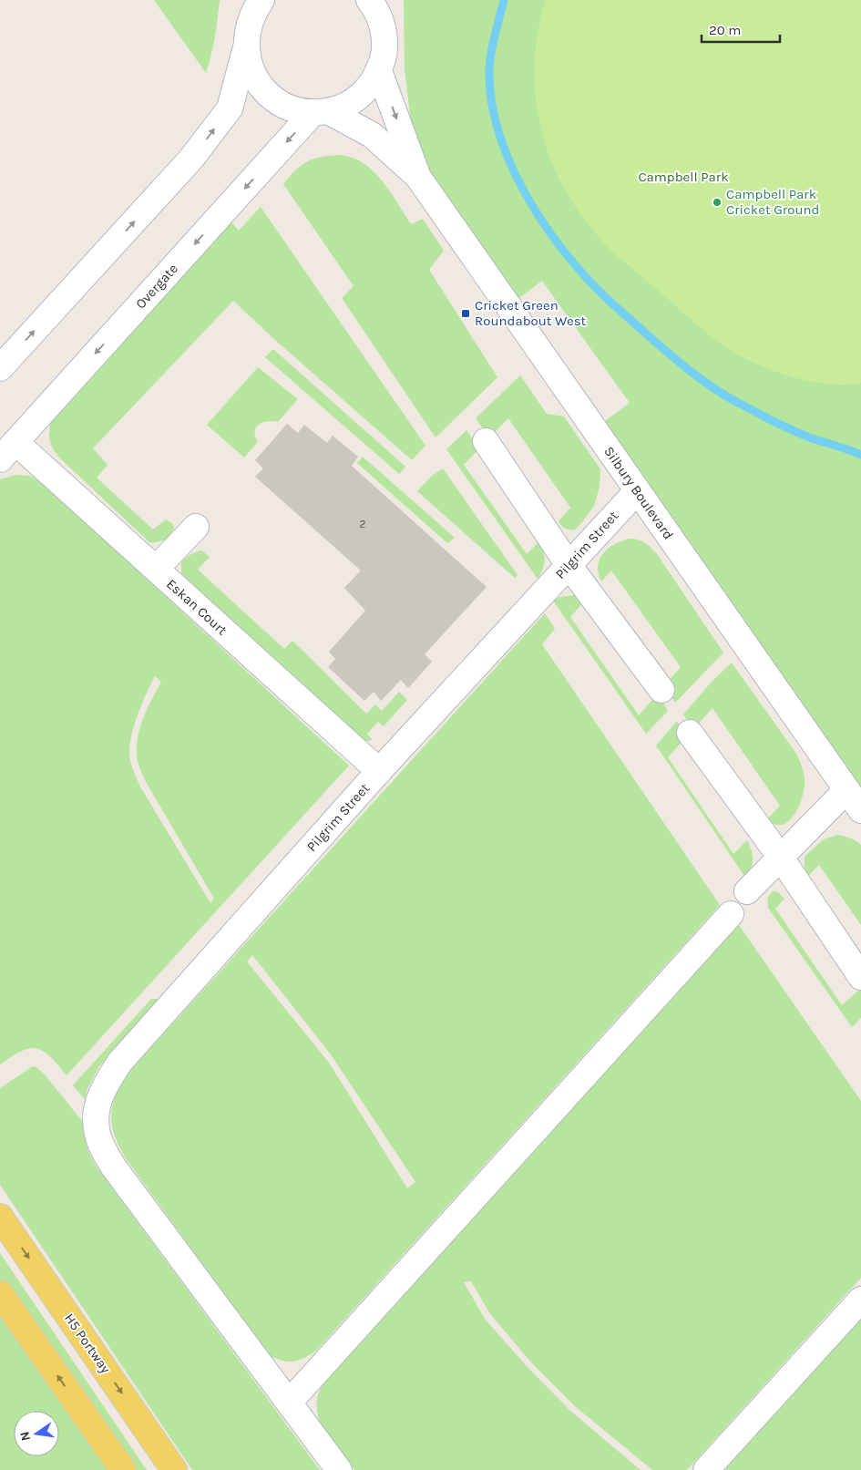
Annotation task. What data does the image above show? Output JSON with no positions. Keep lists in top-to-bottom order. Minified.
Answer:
{"streets":{"main road":["H5 Portway"],"street":["Overgate","Silbury Boulevard","Pilgrim Street","Eskan Court"]},"crossings":[["Overgate","Eskan Court"],["Silbury Boulevard","Pilgrim Street"],["Pilgrim Street","Eskan Court"]],"parks":["Campbell Park"],"places":{"other":["Campbell Park Cricket Ground"],"transit":["Cricket Green Roundabout West"]},"house_numbers":["2"],"scale_bar":"20 m","north":"left"}
